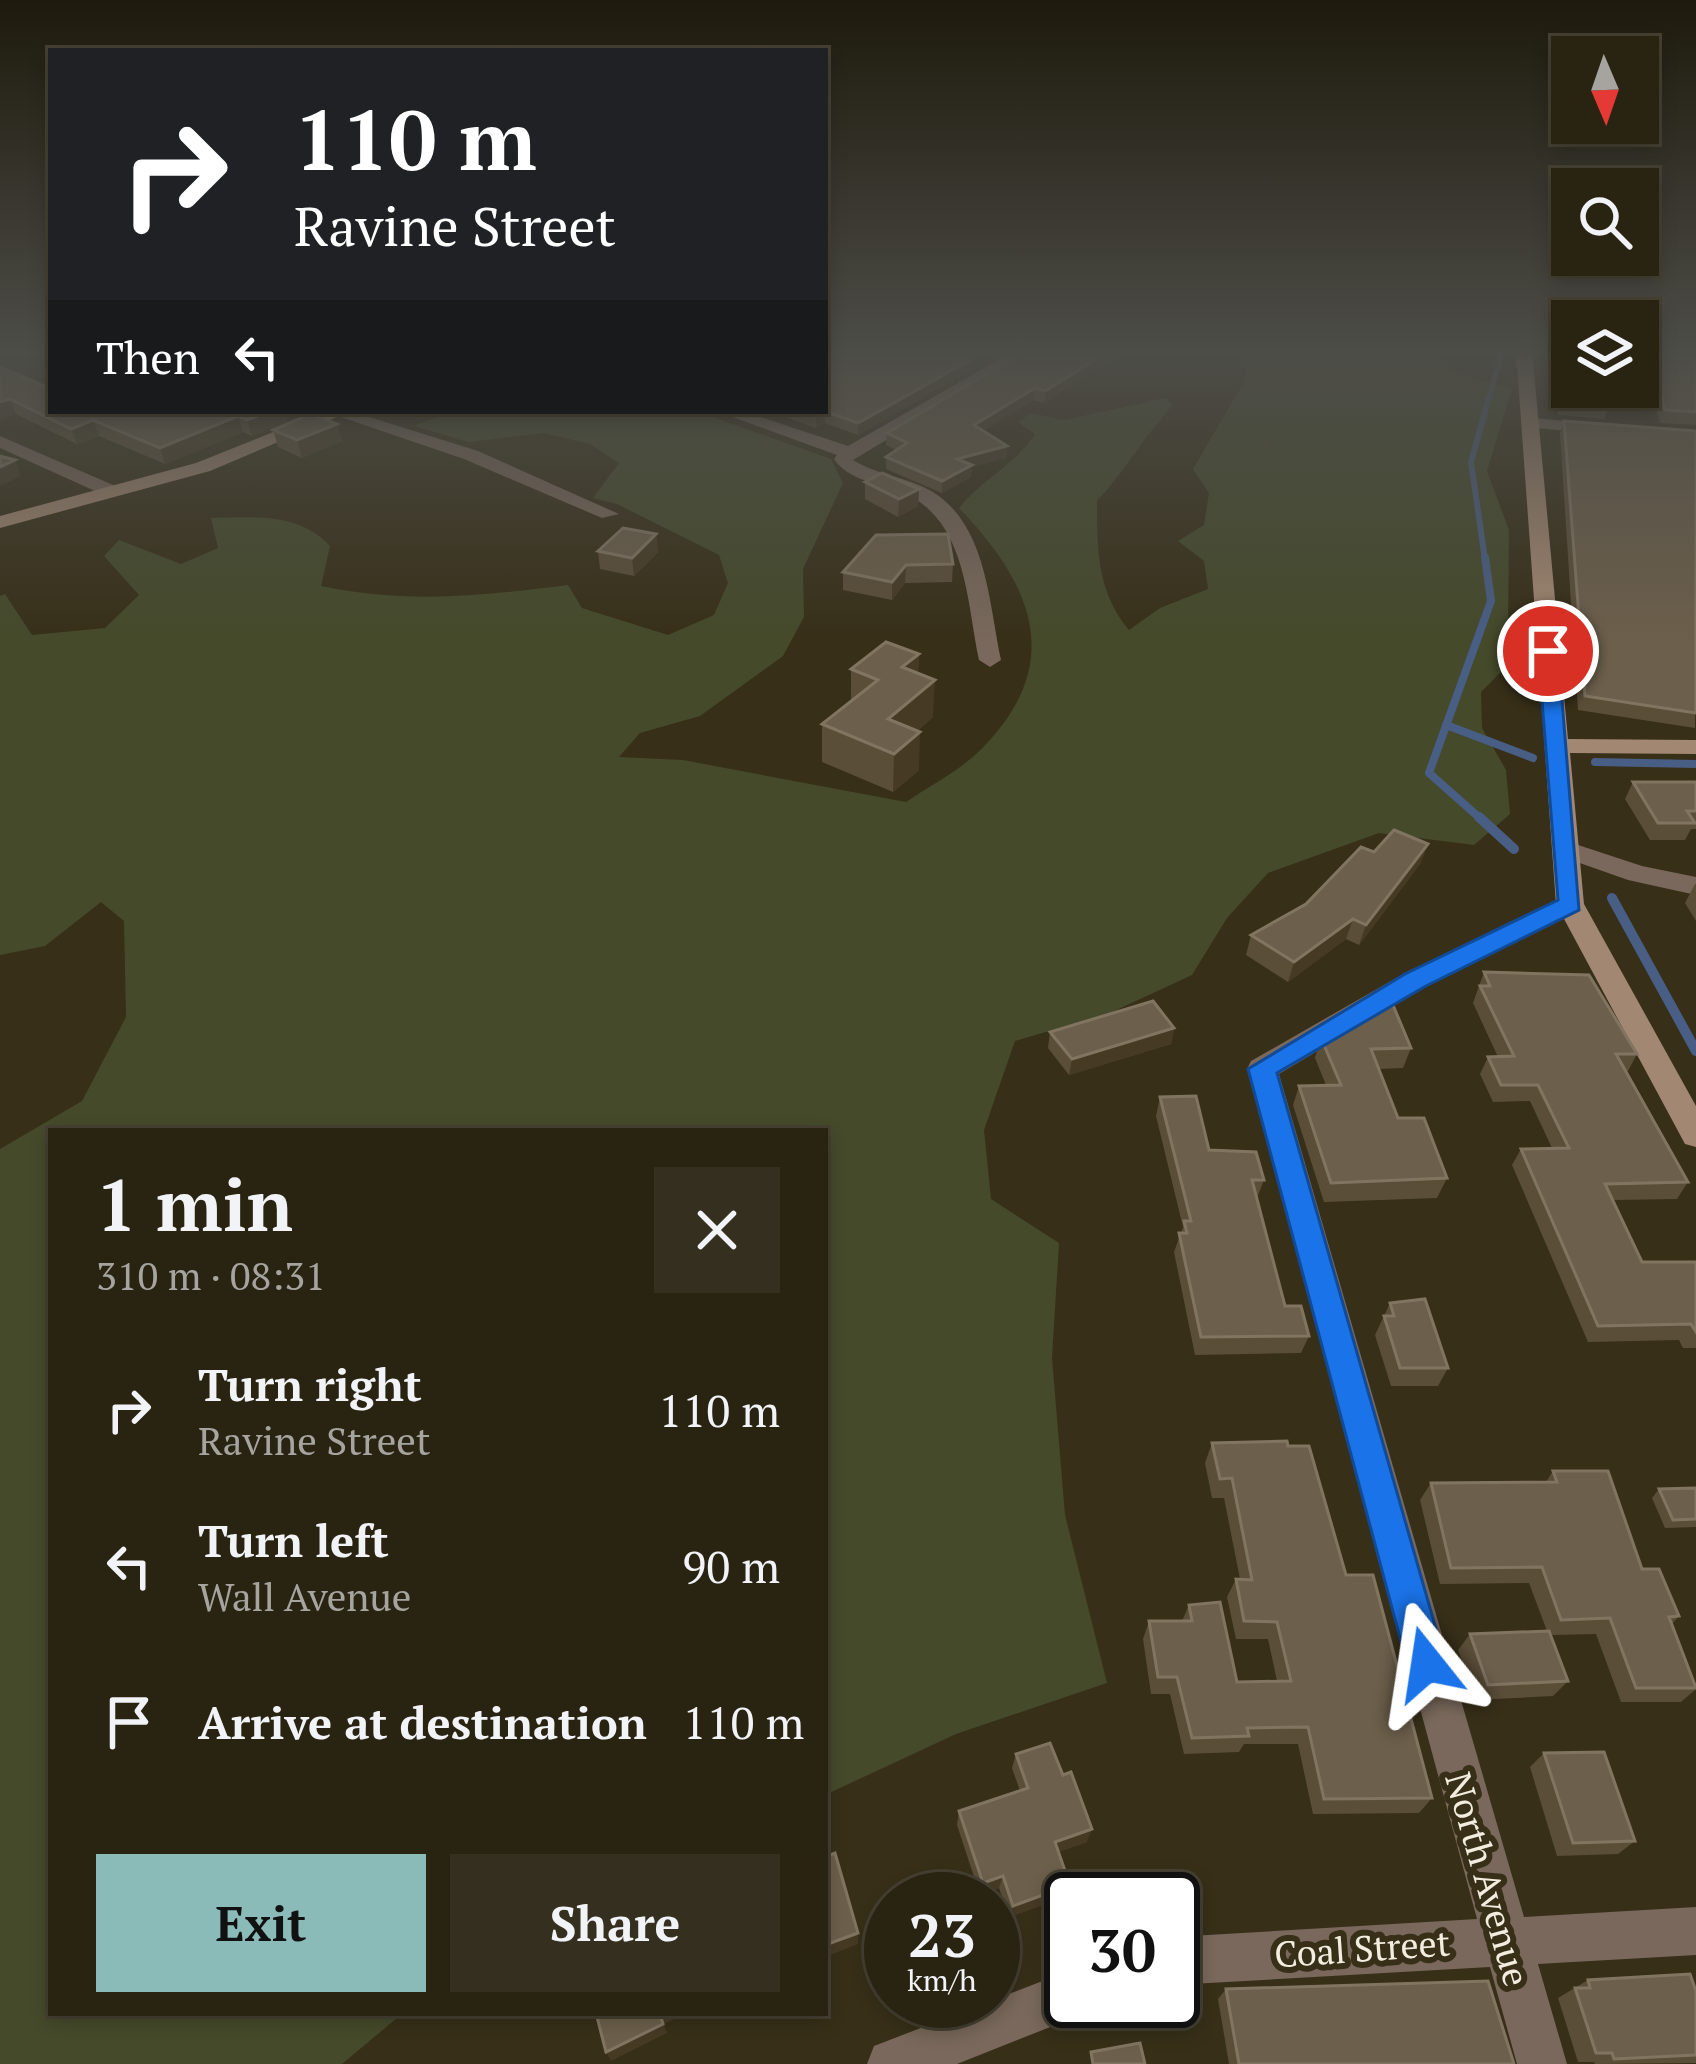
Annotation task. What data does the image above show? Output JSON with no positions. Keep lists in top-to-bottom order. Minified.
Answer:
{"streets":{"street":["North Avenue","Coal Street"]},"crossings":[["North Avenue","Coal Street"]],"north":"bottom","page":{"turn":["110 m","Ravine Street"],"then":"Then","heading":["1 min","310 m · 08:31"],"list":[{"name":"Turn right","note":"Ravine Street","value":"110 m"},{"name":"Turn left","note":"Wall Avenue","value":"90 m"},{"name":"Arrive at destination","value":"110 m"}],"buttons":["Exit","Share"],"speed":"23 km/h","limit":"30"}}
